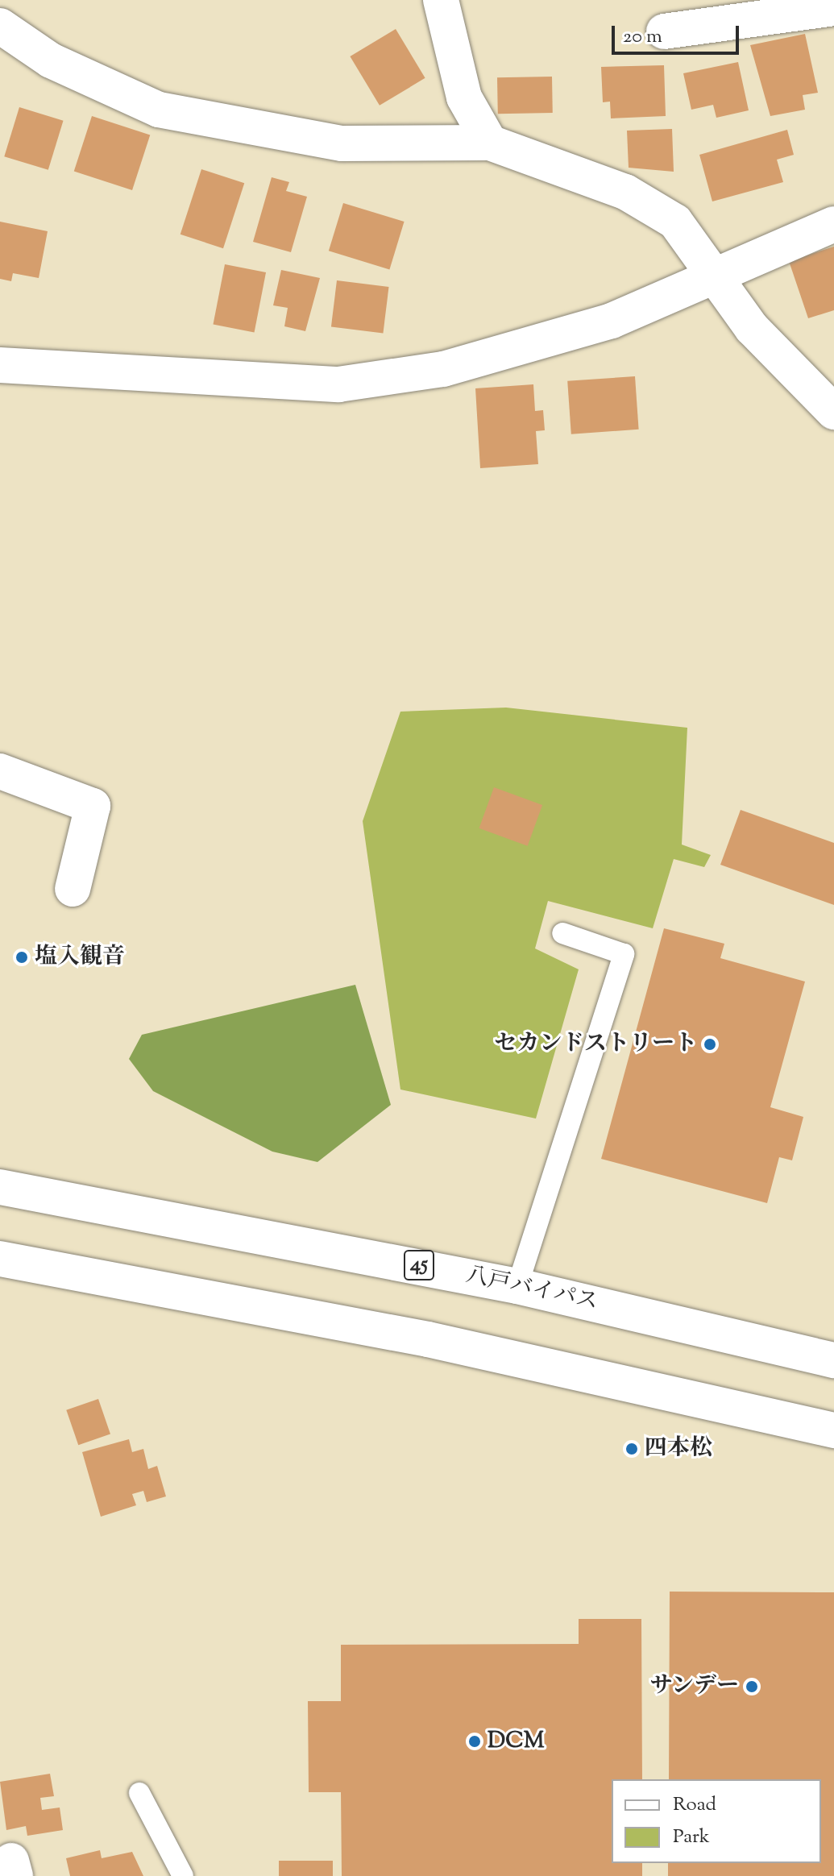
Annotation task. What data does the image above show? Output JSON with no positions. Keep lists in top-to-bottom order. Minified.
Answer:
{"streets":{"main road":["45","八戸バイパス"]},"places":["塩入観音","セカンドストリート","四本松","サンデー","DCM"],"legend":["Road","Park"],"scale_bar":"20 m"}
